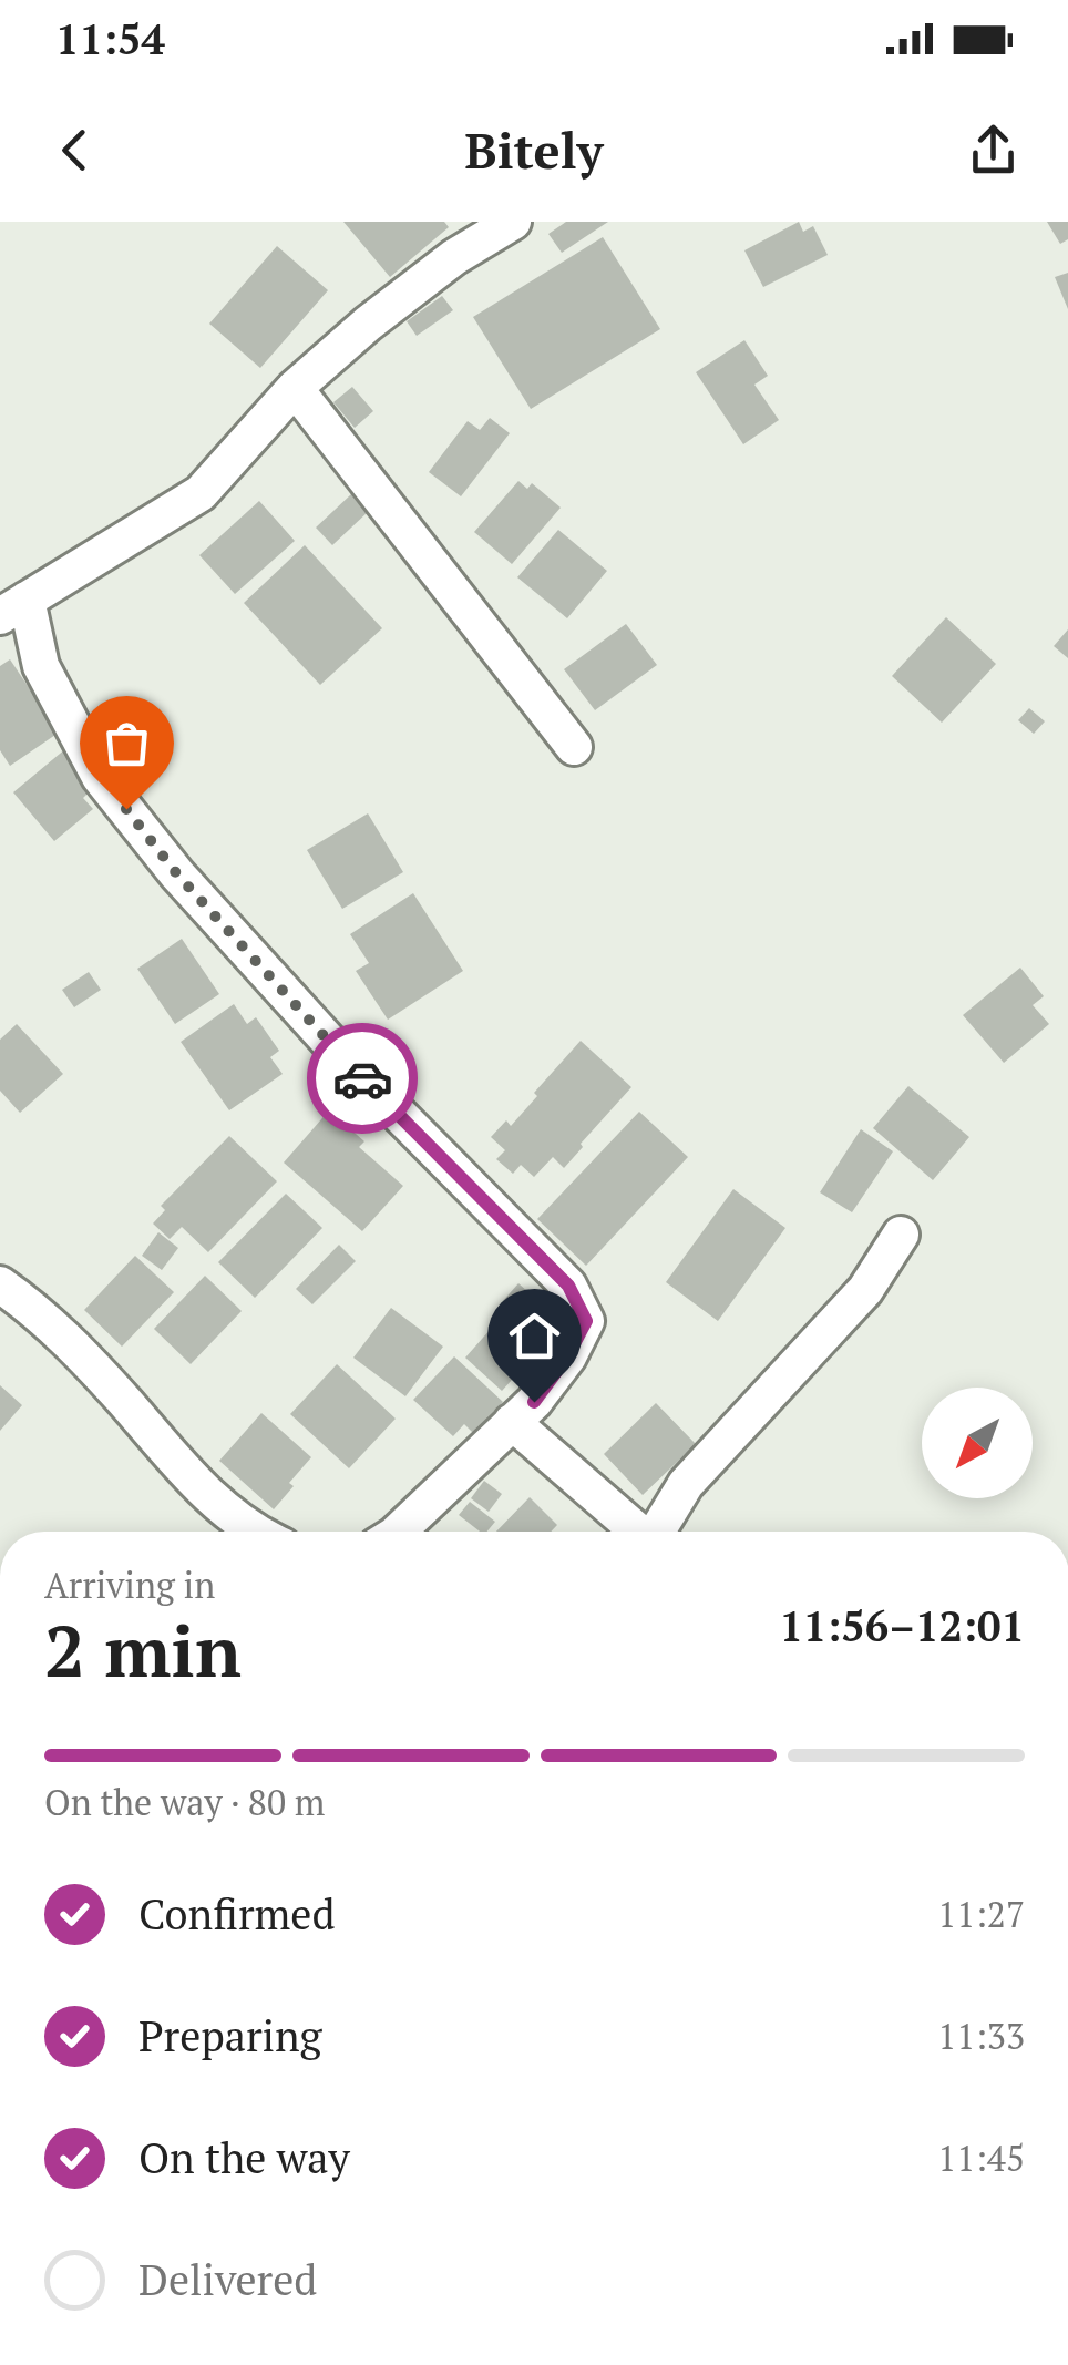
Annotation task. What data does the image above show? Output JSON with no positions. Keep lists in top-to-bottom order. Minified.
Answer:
{"north":"bottom left","page":{"status":"11:54","header":"Bitely","heading":["2 min","Arriving in","11:56–12:01"],"bar":"On the way · 80 m","list":[["Confirmed","11:27"],["Preparing","11:33"],["On the way","11:45"],"Delivered"]}}
